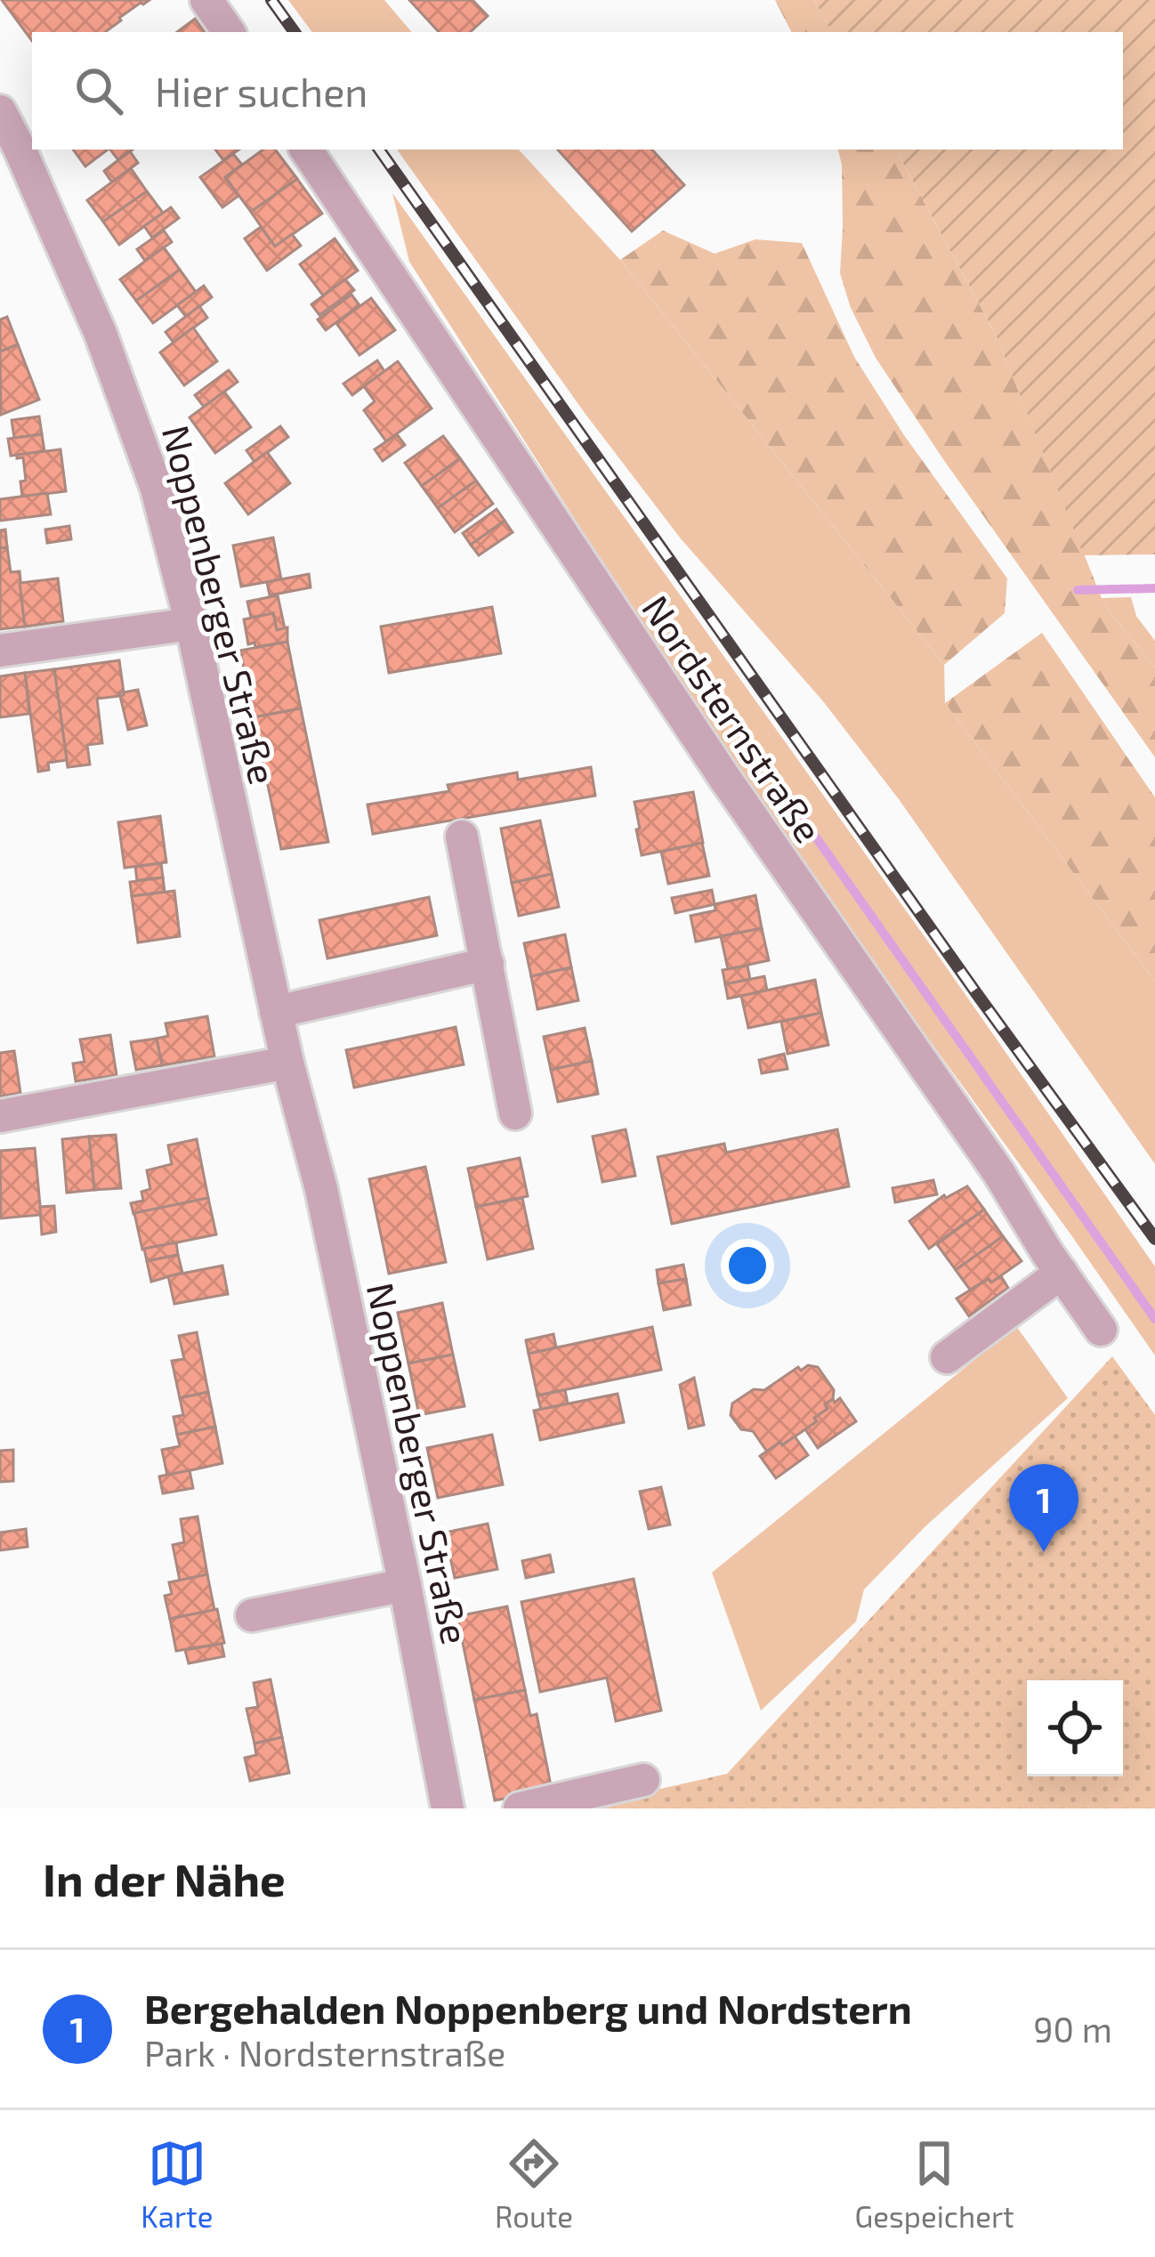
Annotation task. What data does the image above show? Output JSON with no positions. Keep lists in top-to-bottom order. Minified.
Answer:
{"streets":{"street":["Noppenberger Straße","Nordsternstraße"]},"page":{"search":"Hier suchen","pins":"1","heading":"In der Nähe","list":[{"mark":"1","name":"Bergehalden Noppenberg und Nordstern","note":"Park · Nordsternstraße","value":"90 m"}],"nav":["Karte","Route","Gespeichert"]}}
